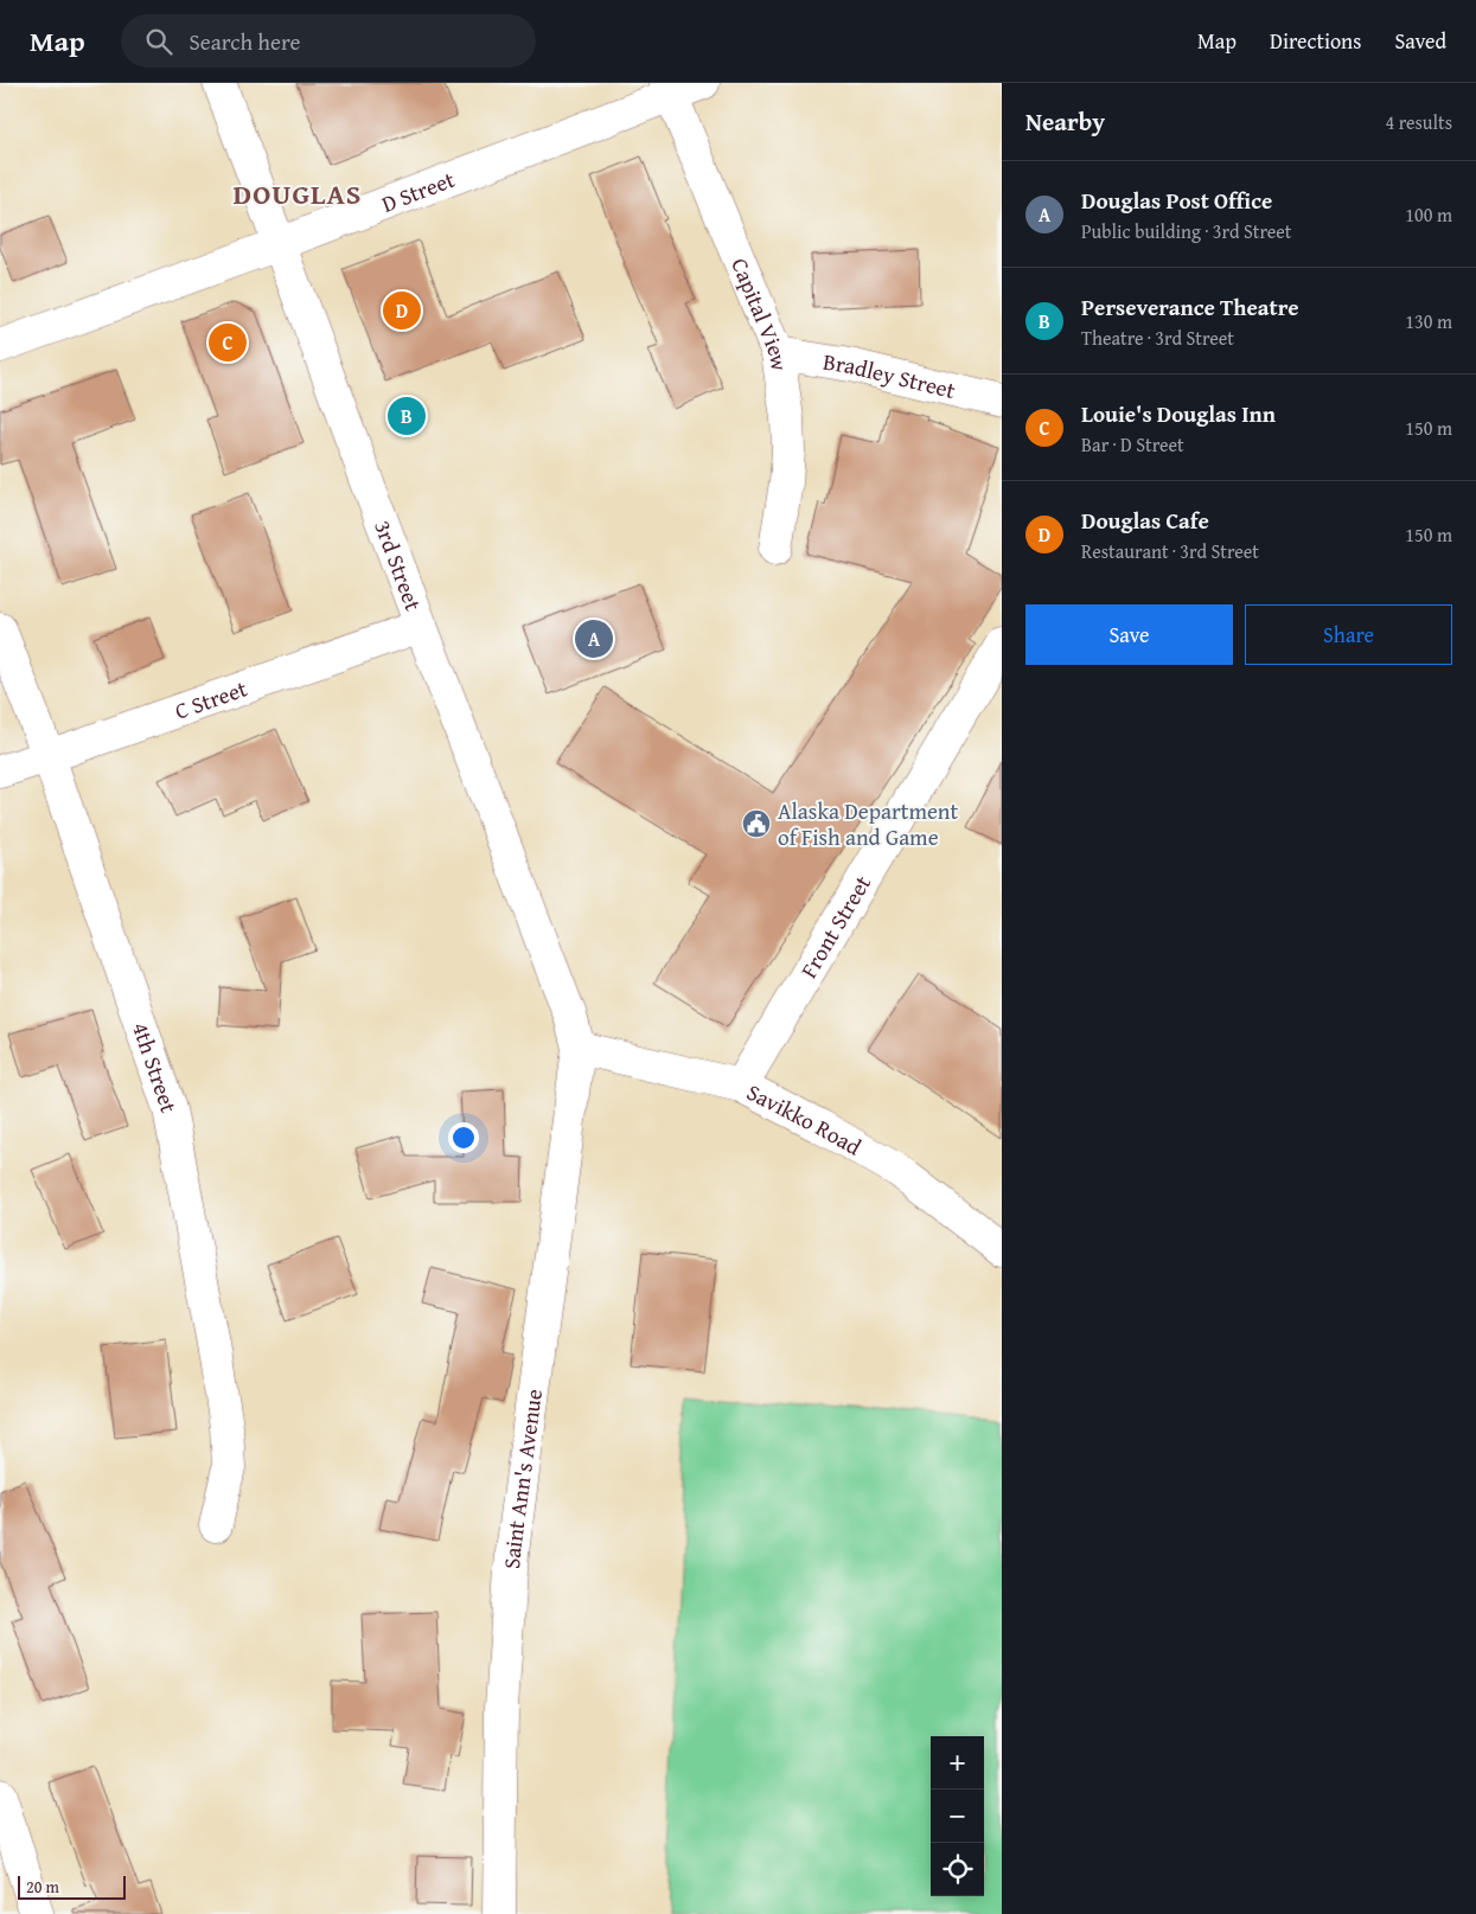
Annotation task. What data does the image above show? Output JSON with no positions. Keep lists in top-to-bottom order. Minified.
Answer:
{"streets":{"street":["D Street","Capital View","Bradley Street","3rd Street","C Street","Front Street","4th Street","Savikko Road","Saint Ann's Avenue"]},"crossings":[["D Street","Capital View"],["D Street","3rd Street"],["Capital View","Bradley Street"],["3rd Street","C Street"],["3rd Street","Savikko Road"],["3rd Street","Saint Ann's Avenue"],["C Street","4th Street"],["Front Street","Savikko Road"],["Savikko Road","Saint Ann's Avenue"]],"districts":["DOUGLAS"],"places":{"public building":["Alaska Department of Fish and Game"]},"scale_bar":"20 m","page":{"header":"Map","search":"Search here","nav":["Map","Directions","Saved"],"heading":["Nearby","4 results"],"list":[{"mark":"A","name":"Douglas Post Office","note":"Public building · 3rd Street","value":"100 m"},{"mark":"B","name":"Perseverance Theatre","note":"Theatre · 3rd Street","value":"130 m"},{"mark":"C","name":"Louie's Douglas Inn","note":"Bar · D Street","value":"150 m"},{"mark":"D","name":"Douglas Cafe","note":"Restaurant · 3rd Street","value":"150 m"}],"pins":["D","C","B","A"],"buttons":["Save","Share"],"map_buttons":["+","−"],"scale":"20 m"}}
